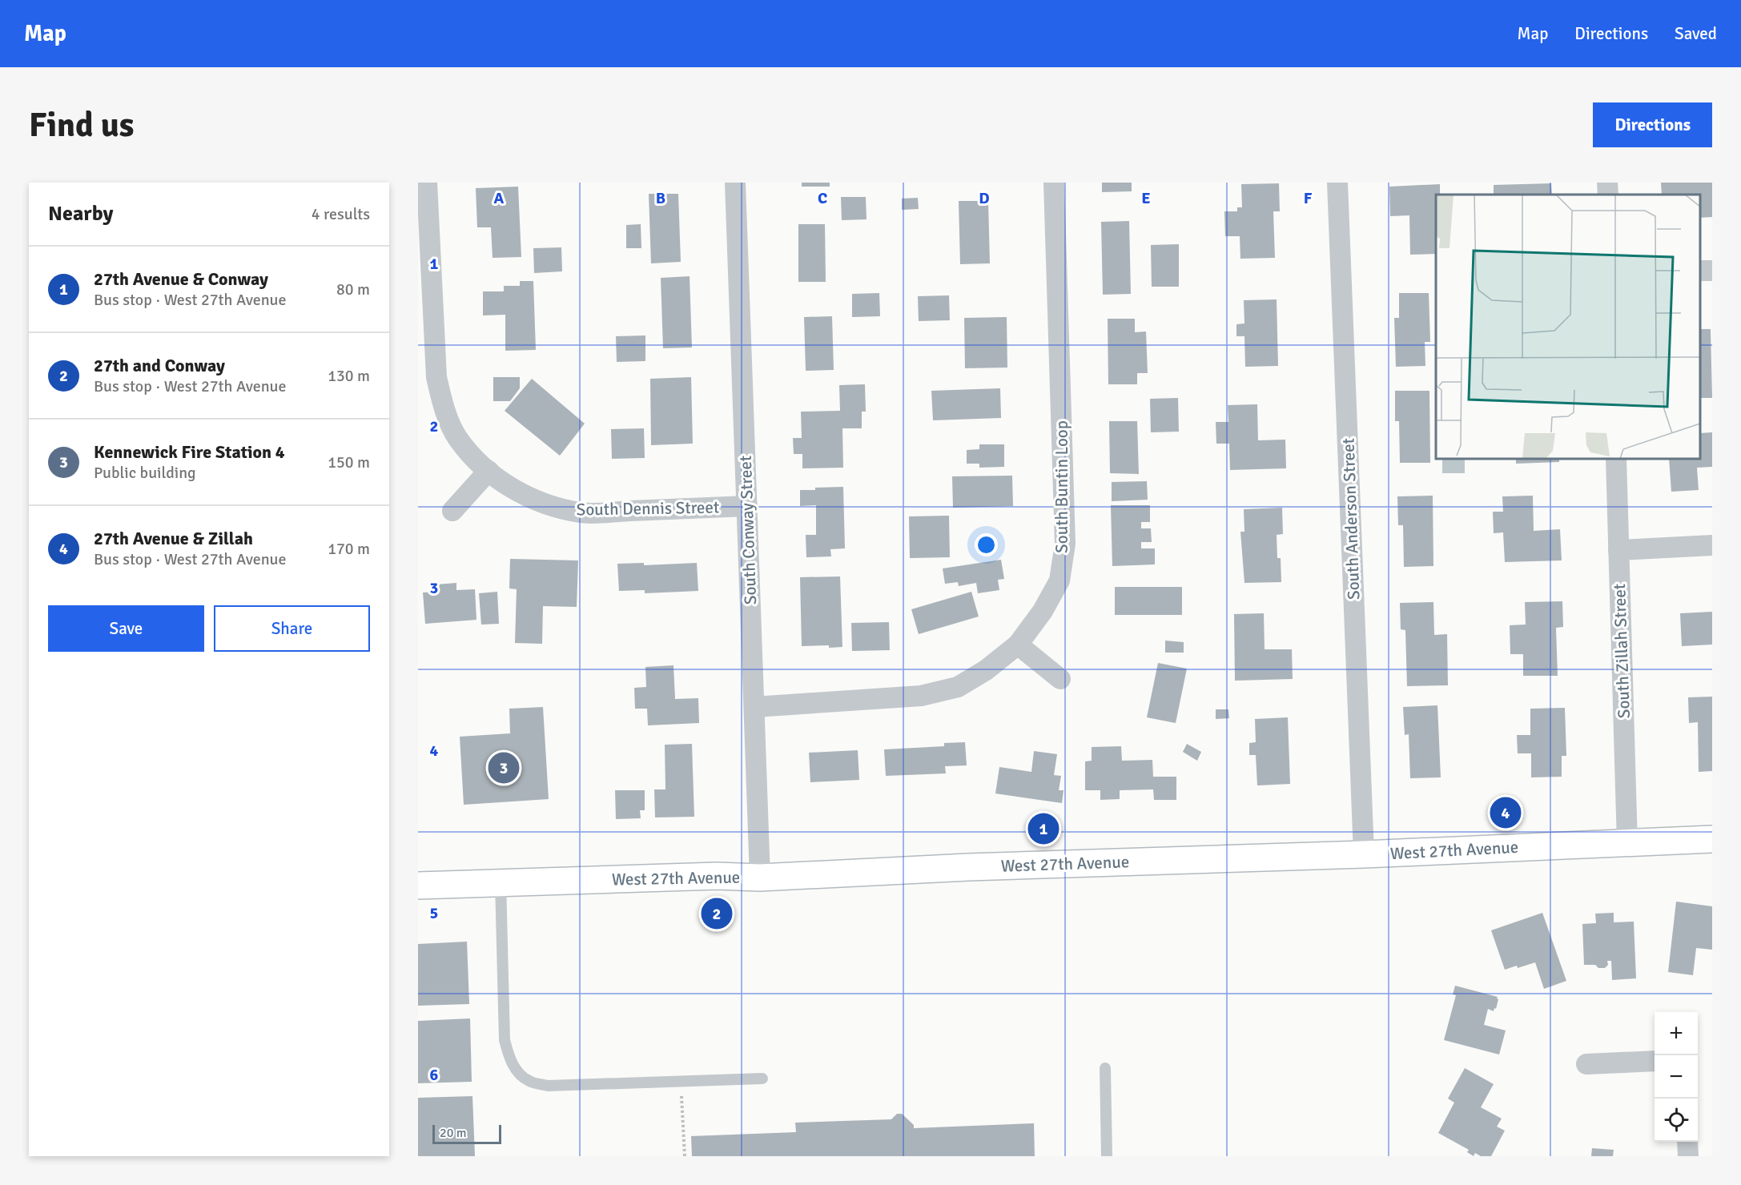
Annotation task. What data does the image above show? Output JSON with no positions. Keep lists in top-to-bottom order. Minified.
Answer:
{"streets":{"main road":["West 27th Avenue"],"street":["South Buntin Loop","South Dennis Street","South Anderson Street","South Conway Street","South Zillah Street"]},"crossings":[["South Buntin Loop","South Conway Street"],["South Dennis Street","South Conway Street"],["South Anderson Street","West 27th Avenue"],["South Conway Street","West 27th Avenue"],["South Zillah Street","West 27th Avenue"]],"scale_bar":"20 m","page":{"header":"Map","nav":["Map","Directions","Saved"],"buttons":["Directions",["Save","Share"]],"title":"Find us","heading":["Nearby","4 results"],"list":[{"mark":"1","name":"27th Avenue & Conway","note":"Bus stop · West 27th Avenue","value":"80 m"},{"mark":"2","name":"27th and Conway","note":"Bus stop · West 27th Avenue","value":"130 m"},{"mark":"3","name":"Kennewick Fire Station 4","note":"Public building","value":"150 m"},{"mark":"4","name":"27th Avenue & Zillah","note":"Bus stop · West 27th Avenue","value":"170 m"}],"pins":["3","4","1","2"],"map_buttons":["+","−"],"scale":"20 m"},"grid":{"columns":["A","B","C","D","E","F"],"rows":["1","2","3","4","5","6"]}}
